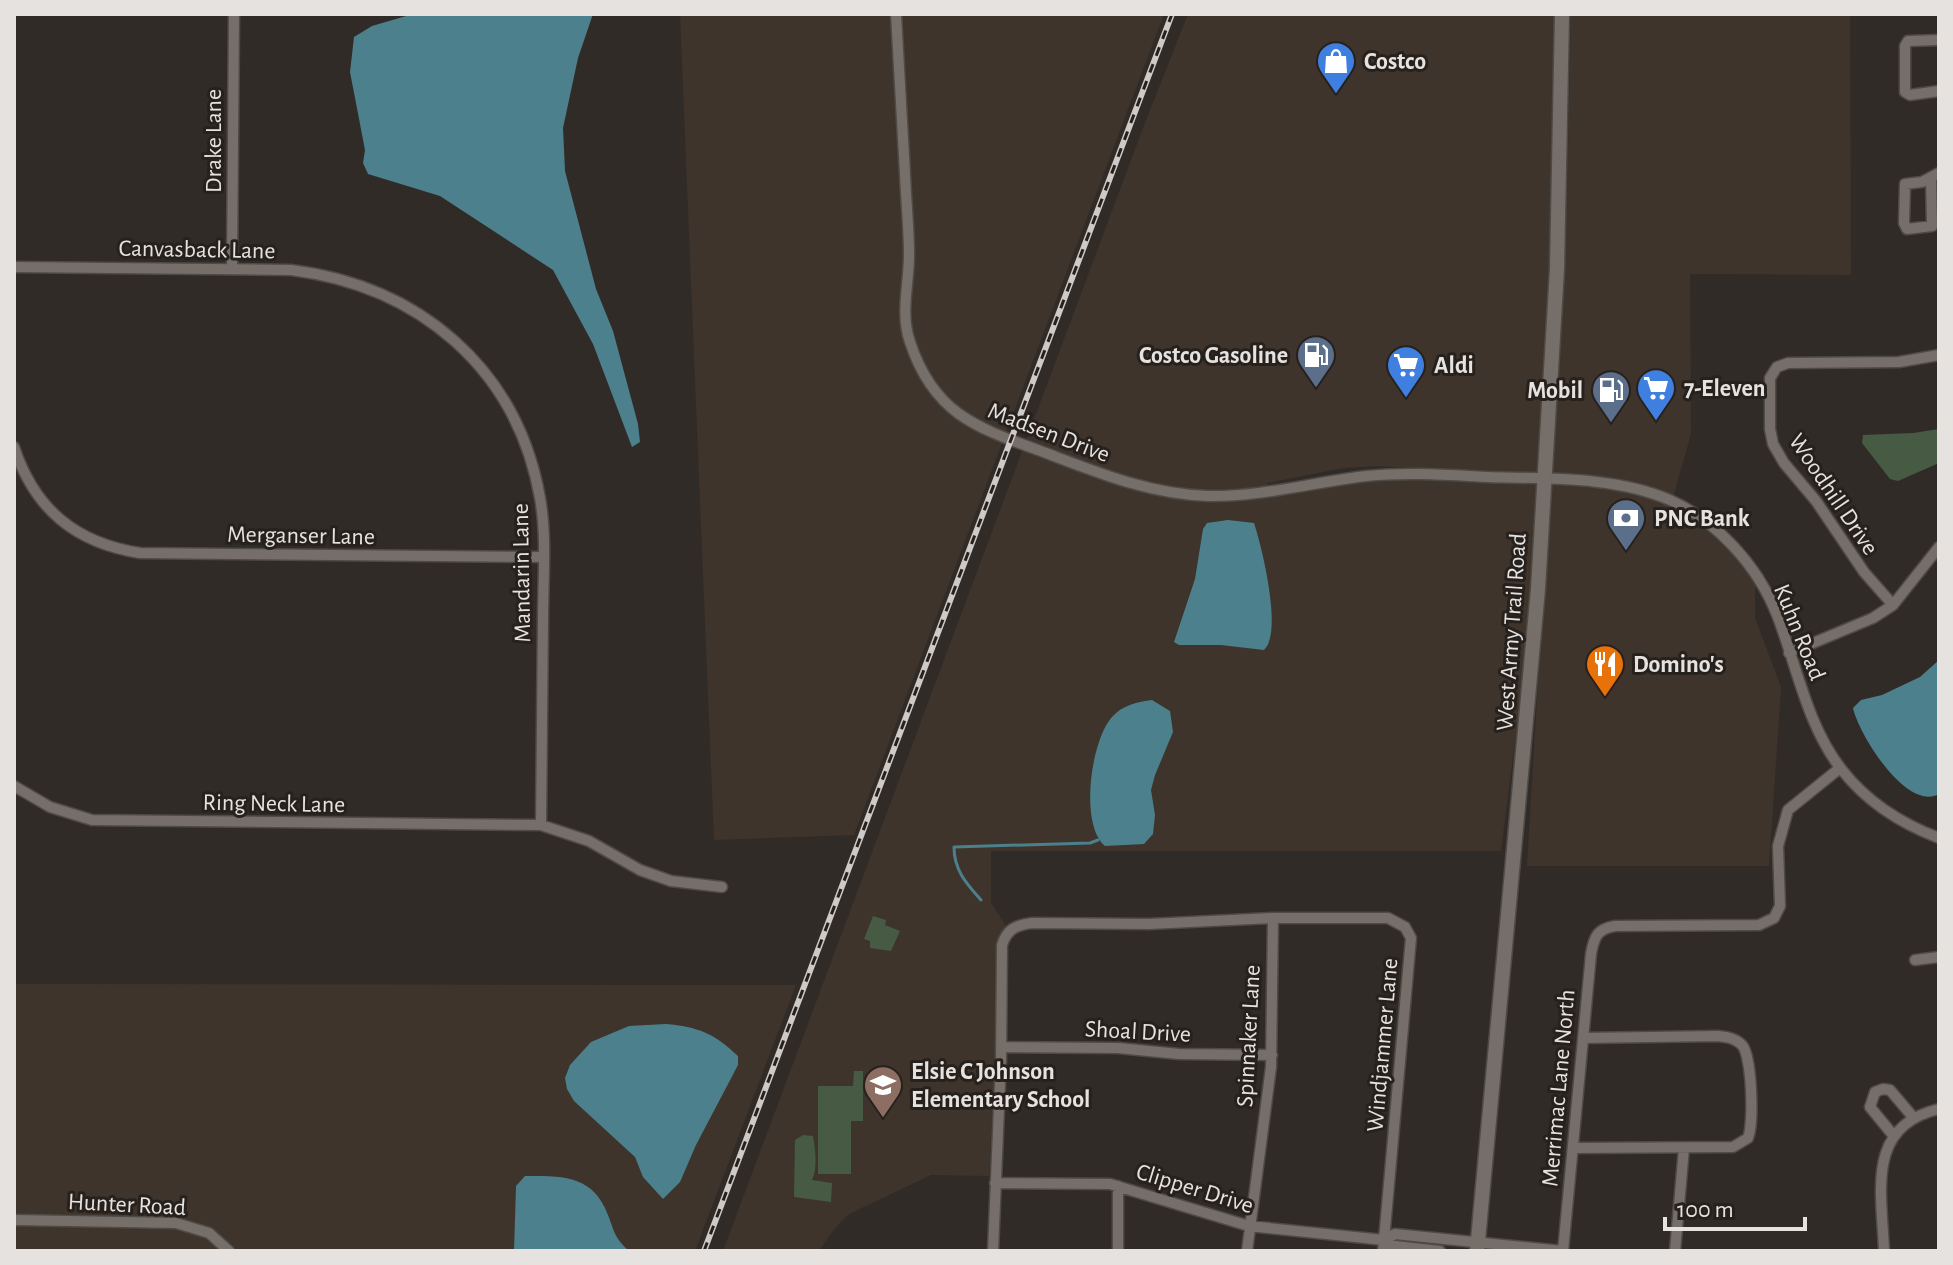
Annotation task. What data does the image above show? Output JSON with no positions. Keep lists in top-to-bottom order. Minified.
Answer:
{"streets":{"main road":["West Army Trail Road"],"street":["Drake Lane","Canvasback Lane","Madsen Drive","Woodhill Drive","Merganser Lane","Mandarin Lane","Kuhn Road","Ring Neck Lane","Shoal Drive","Spinnaker Lane","Windjammer Lane","Merrimac Lane North","Clipper Drive","Hunter Road"]},"crossings":[["Drake Lane","Canvasback Lane"],["Canvasback Lane","Mandarin Lane"],["Madsen Drive","West Army Trail Road"],["Madsen Drive","Kuhn Road"],["Merganser Lane","Mandarin Lane"],["Mandarin Lane","Ring Neck Lane"],["West Army Trail Road","Kuhn Road"],["West Army Trail Road","Clipper Drive"],["Kuhn Road","Merrimac Lane North"],["Shoal Drive","Spinnaker Lane"],["Shoal Drive","Windjammer Lane"],["Spinnaker Lane","Windjammer Lane"],["Spinnaker Lane","Clipper Drive"],["Windjammer Lane","Clipper Drive"],["Merrimac Lane North","Clipper Drive"]],"places":{"shop":["Costco"],"fuel station":["Costco Gasoline","Mobil"],"supermarket":["Aldi","7-Eleven"],"bank":["PNC Bank"],"restaurant":["Domino's"],"school or university":["Elsie C Johnson Elementary School"]},"scale_bar":"100 m"}
